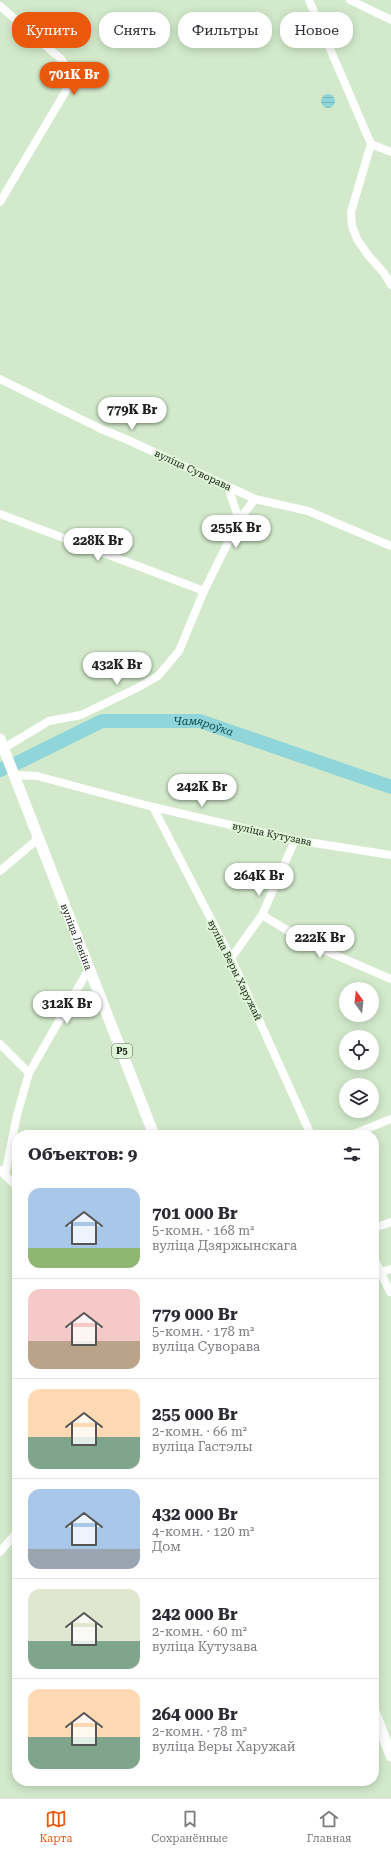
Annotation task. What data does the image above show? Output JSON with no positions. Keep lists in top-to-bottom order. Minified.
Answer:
{"streets":{"main road":["вуліца Леніна","Р5"],"street":["вуліца Суворава","вуліца Кутузава","вуліца Веры Харужай"]},"crossings":[["вуліца Кутузава","вуліца Леніна"],["вуліца Кутузава","вуліца Веры Харужай"]],"water":["Чамяроўка"],"north":"top","page":{"chip":["Купить","Снять","Фильтры","Новое"],"price":["701K Br","779K Br","255K Br","228K Br","432K Br","242K Br","264K Br","222K Br","312K Br"],"heading":"Объектов: 9","list":[{"name":"701 000 Br","note":"5-комн. · 168 m² · вуліца Дзяржынскага"},{"name":"779 000 Br","note":"5-комн. · 178 m² · вуліца Суворава"},{"name":"255 000 Br","note":"2-комн. · 66 m² · вуліца Гастэлы"},{"name":"432 000 Br","note":"4-комн. · 120 m² · Дом"},{"name":"242 000 Br","note":"2-комн. · 60 m² · вуліца Кутузава"},{"name":"264 000 Br","note":"2-комн. · 78 m² · вуліца Веры Харужай"}],"tabs":["Карта","Сохранённые","Главная"]}}
